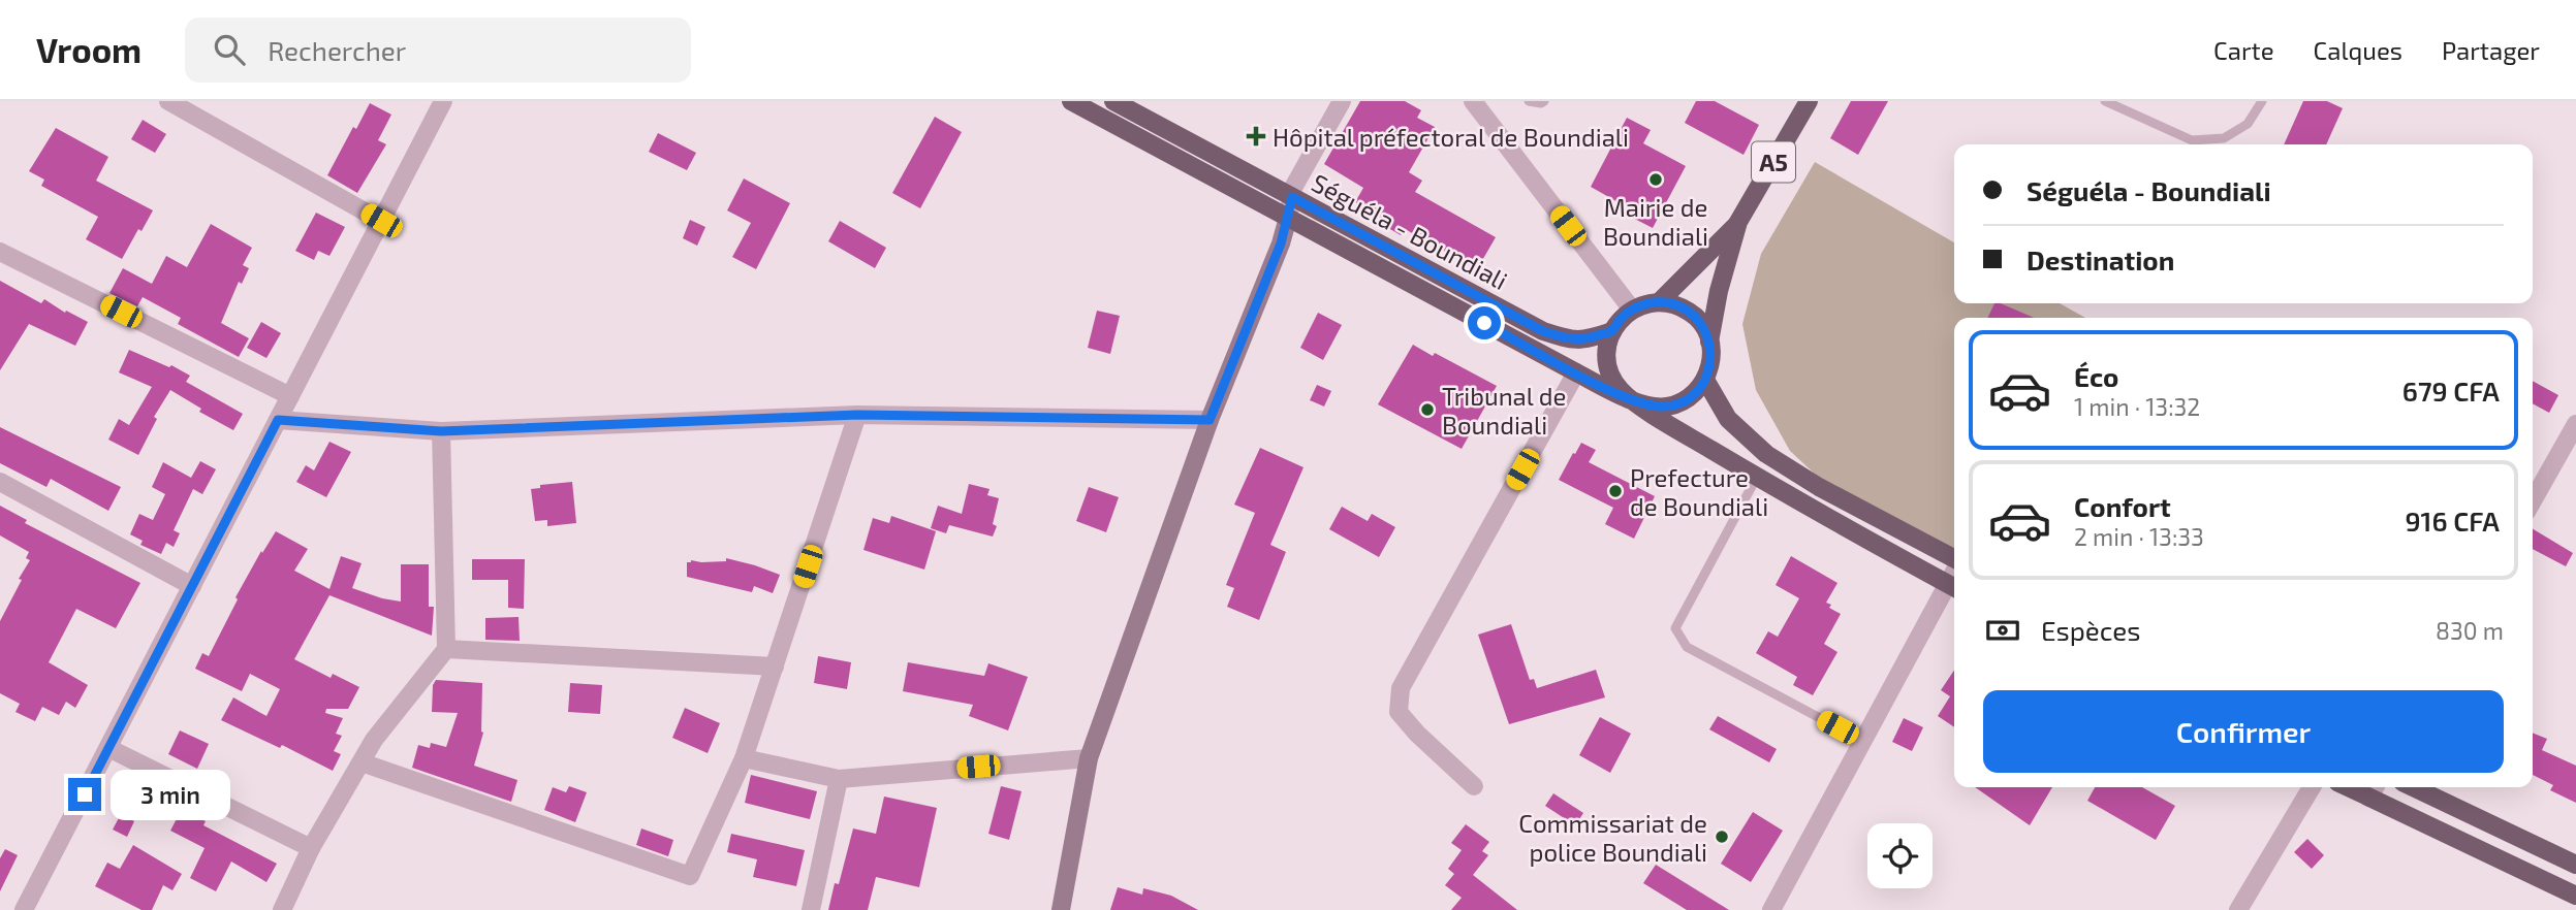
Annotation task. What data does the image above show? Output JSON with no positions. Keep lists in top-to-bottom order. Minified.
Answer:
{"streets":{"main road":["A5","Séguéla - Boundiali"]},"crossings":[["A5","Séguéla - Boundiali"]],"places":{"health":["Hôpital préfectoral de Boundiali"],"other":["Mairie de Boundiali","Tribunal de Boundiali","Prefecture de Boundiali","Commissariat de police Boundiali"]},"page":{"header":"Vroom","search":"Rechercher","nav":["Carte","Calques","Partager"],"banner":["Séguéla - Boundiali","Destination"],"list":[{"name":"Éco","note":"1 min · 13:32","value":"679 CFA"},{"name":"Confort","note":"2 min · 13:33","value":"916 CFA"}],"pay":["Espèces","830 m"],"buttons":"Confirmer","bubble":"3 min"}}
